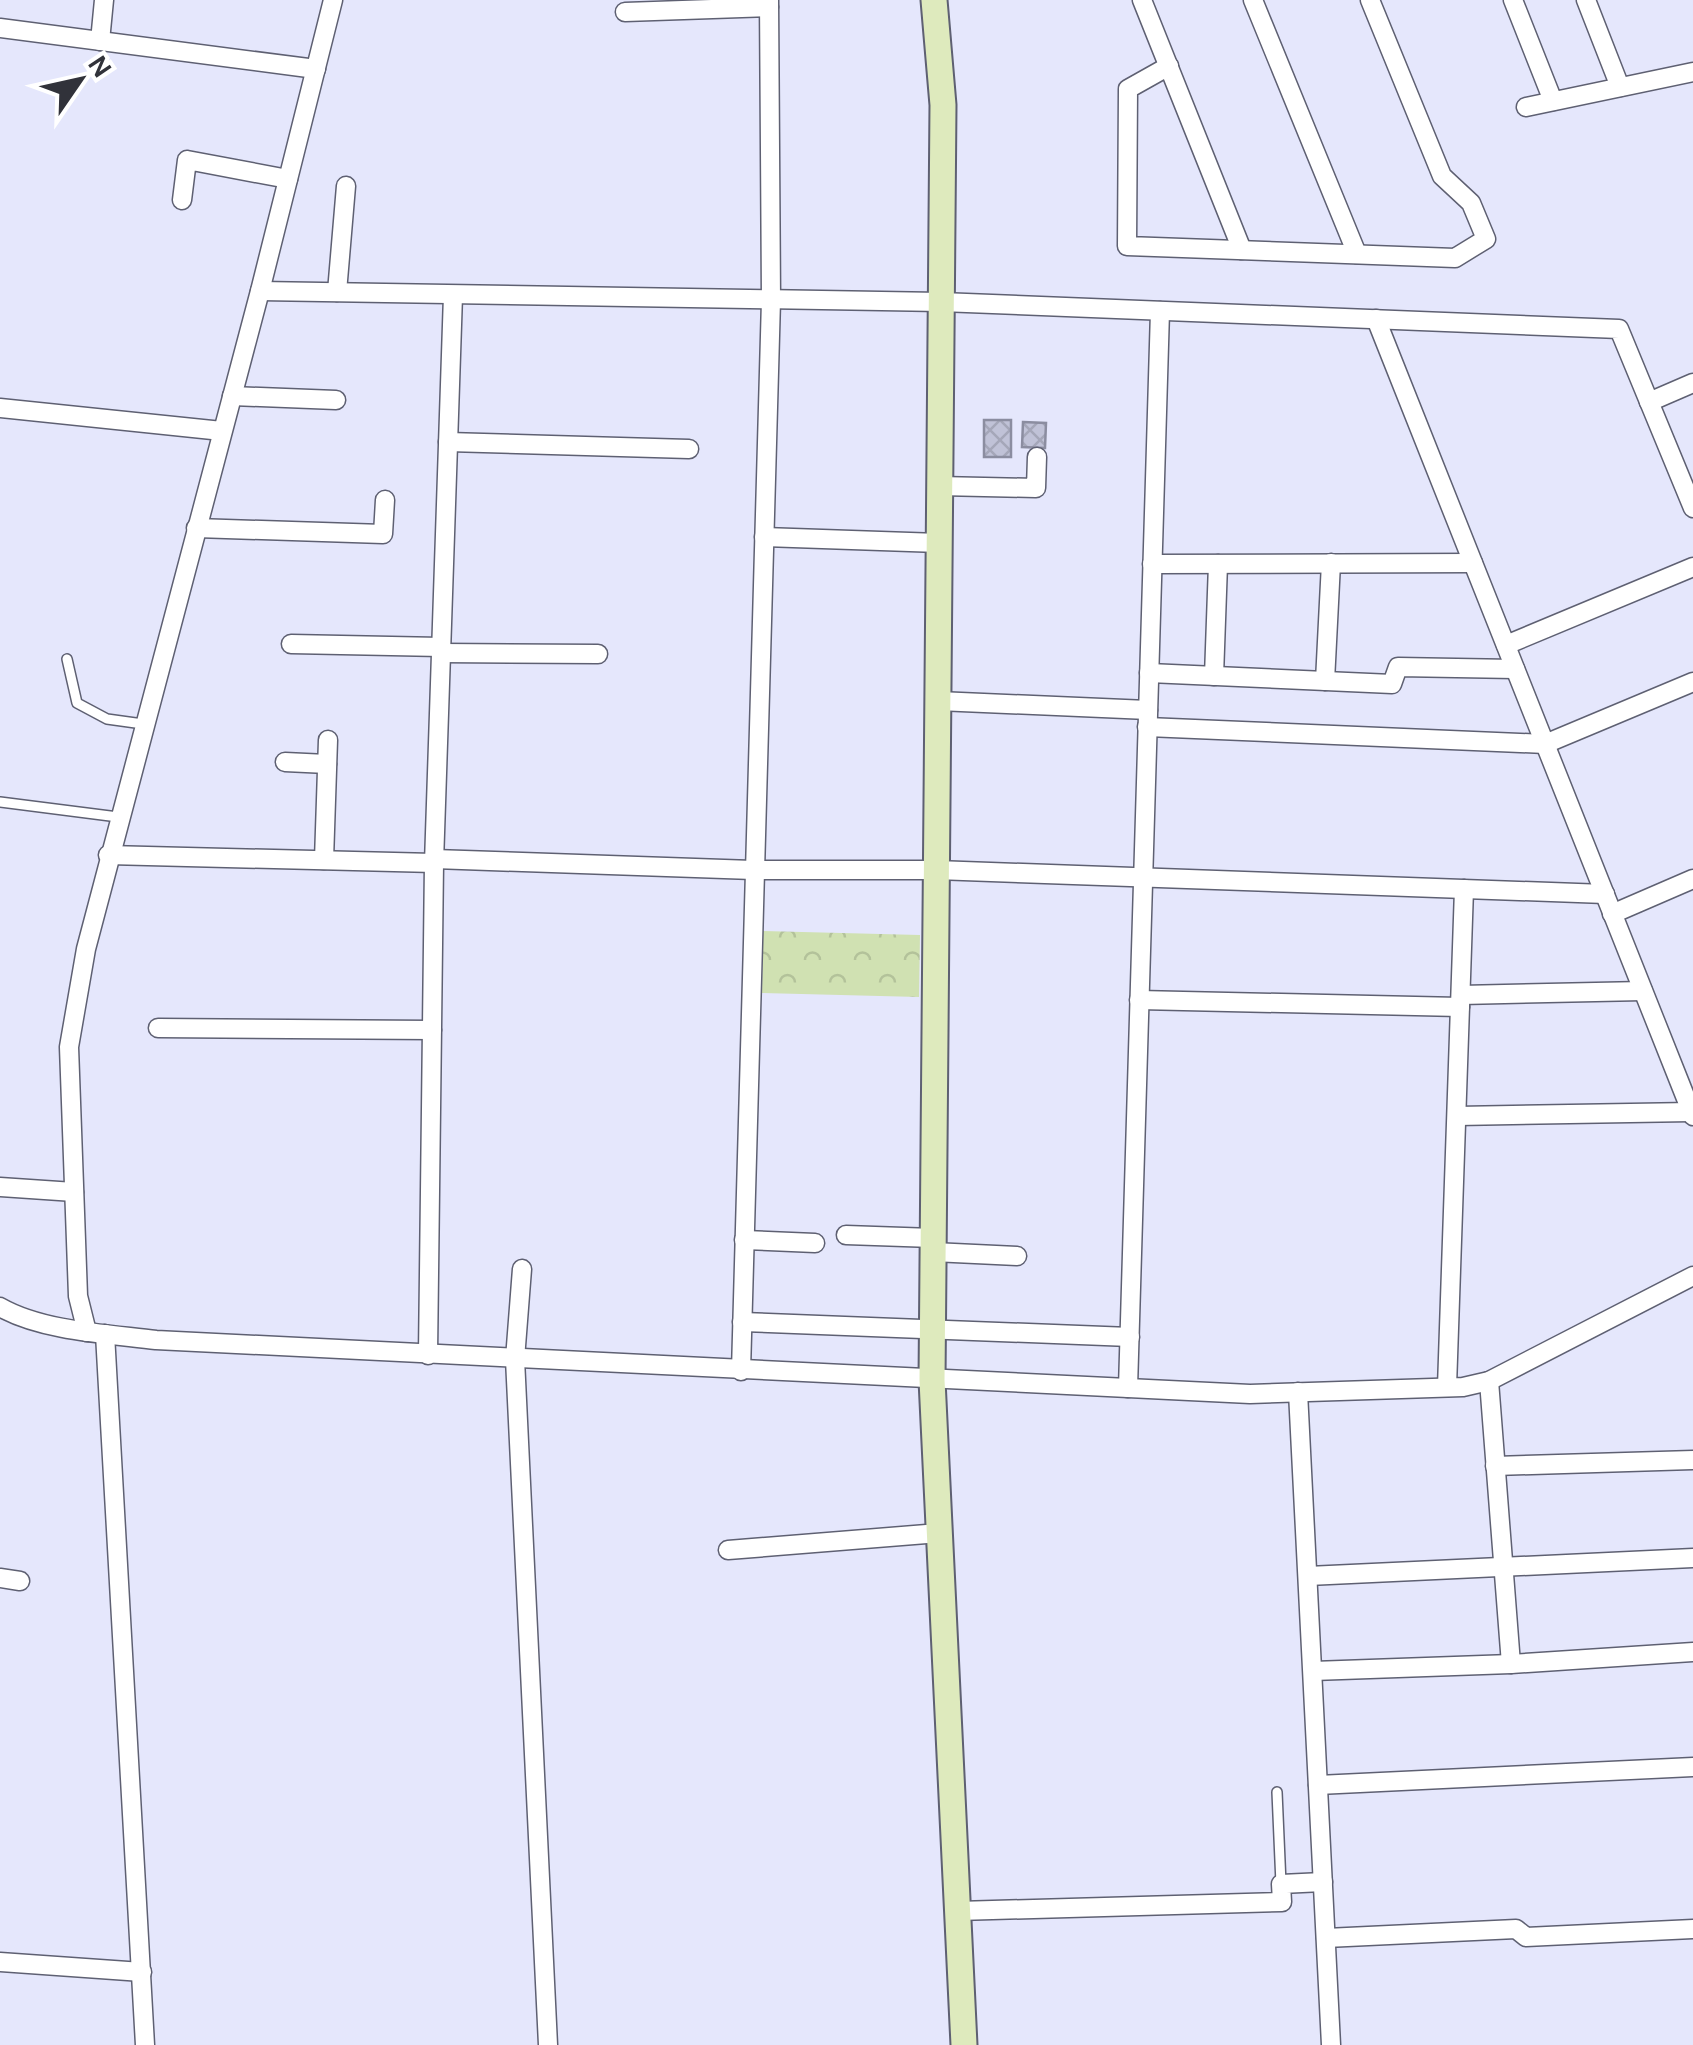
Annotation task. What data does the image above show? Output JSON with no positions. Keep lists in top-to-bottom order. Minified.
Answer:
{"north":"top right"}
